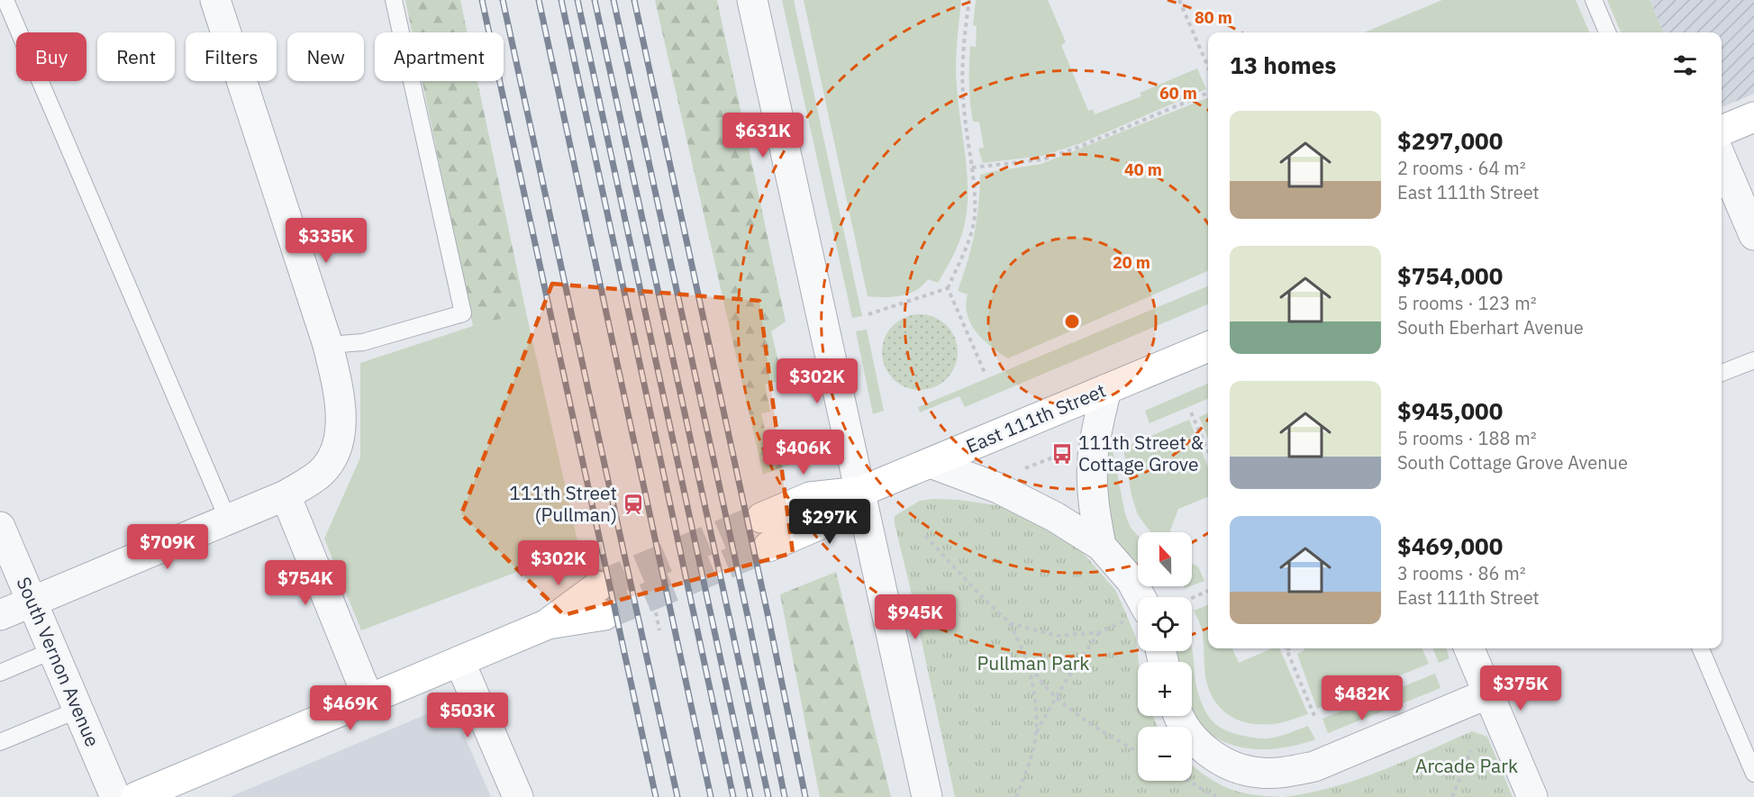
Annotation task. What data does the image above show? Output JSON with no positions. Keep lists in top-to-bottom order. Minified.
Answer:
{"streets":{"main road":["East 111th Street"],"street":["South Vernon Avenue"]},"parks":["Pullman Park","Arcade Park"],"places":{"bus stop":["111th Street & Cottage Grove"],"station":["111th Street (Pullman)"]},"north":"top","page":{"chip":["Buy","Rent","Filters","New","Apartment"],"heading":"13 homes","list":[{"name":"$297,000","note":"2 rooms · 64 m² · East 111th Street"},{"name":"$754,000","note":"5 rooms · 123 m² · South Eberhart Avenue"},{"name":"$945,000","note":"5 rooms · 188 m² · South Cottage Grove Avenue"},{"name":"$469,000","note":"3 rooms · 86 m² · East 111th Street"}],"price":["$631K","$335K","$302K","$406K","$297K","$709K","$302K","$754K","$945K","$375K","$482K","$469K","$503K"],"map_buttons":["+","−"]},"rings":["80 m","60 m","40 m","20 m"]}
